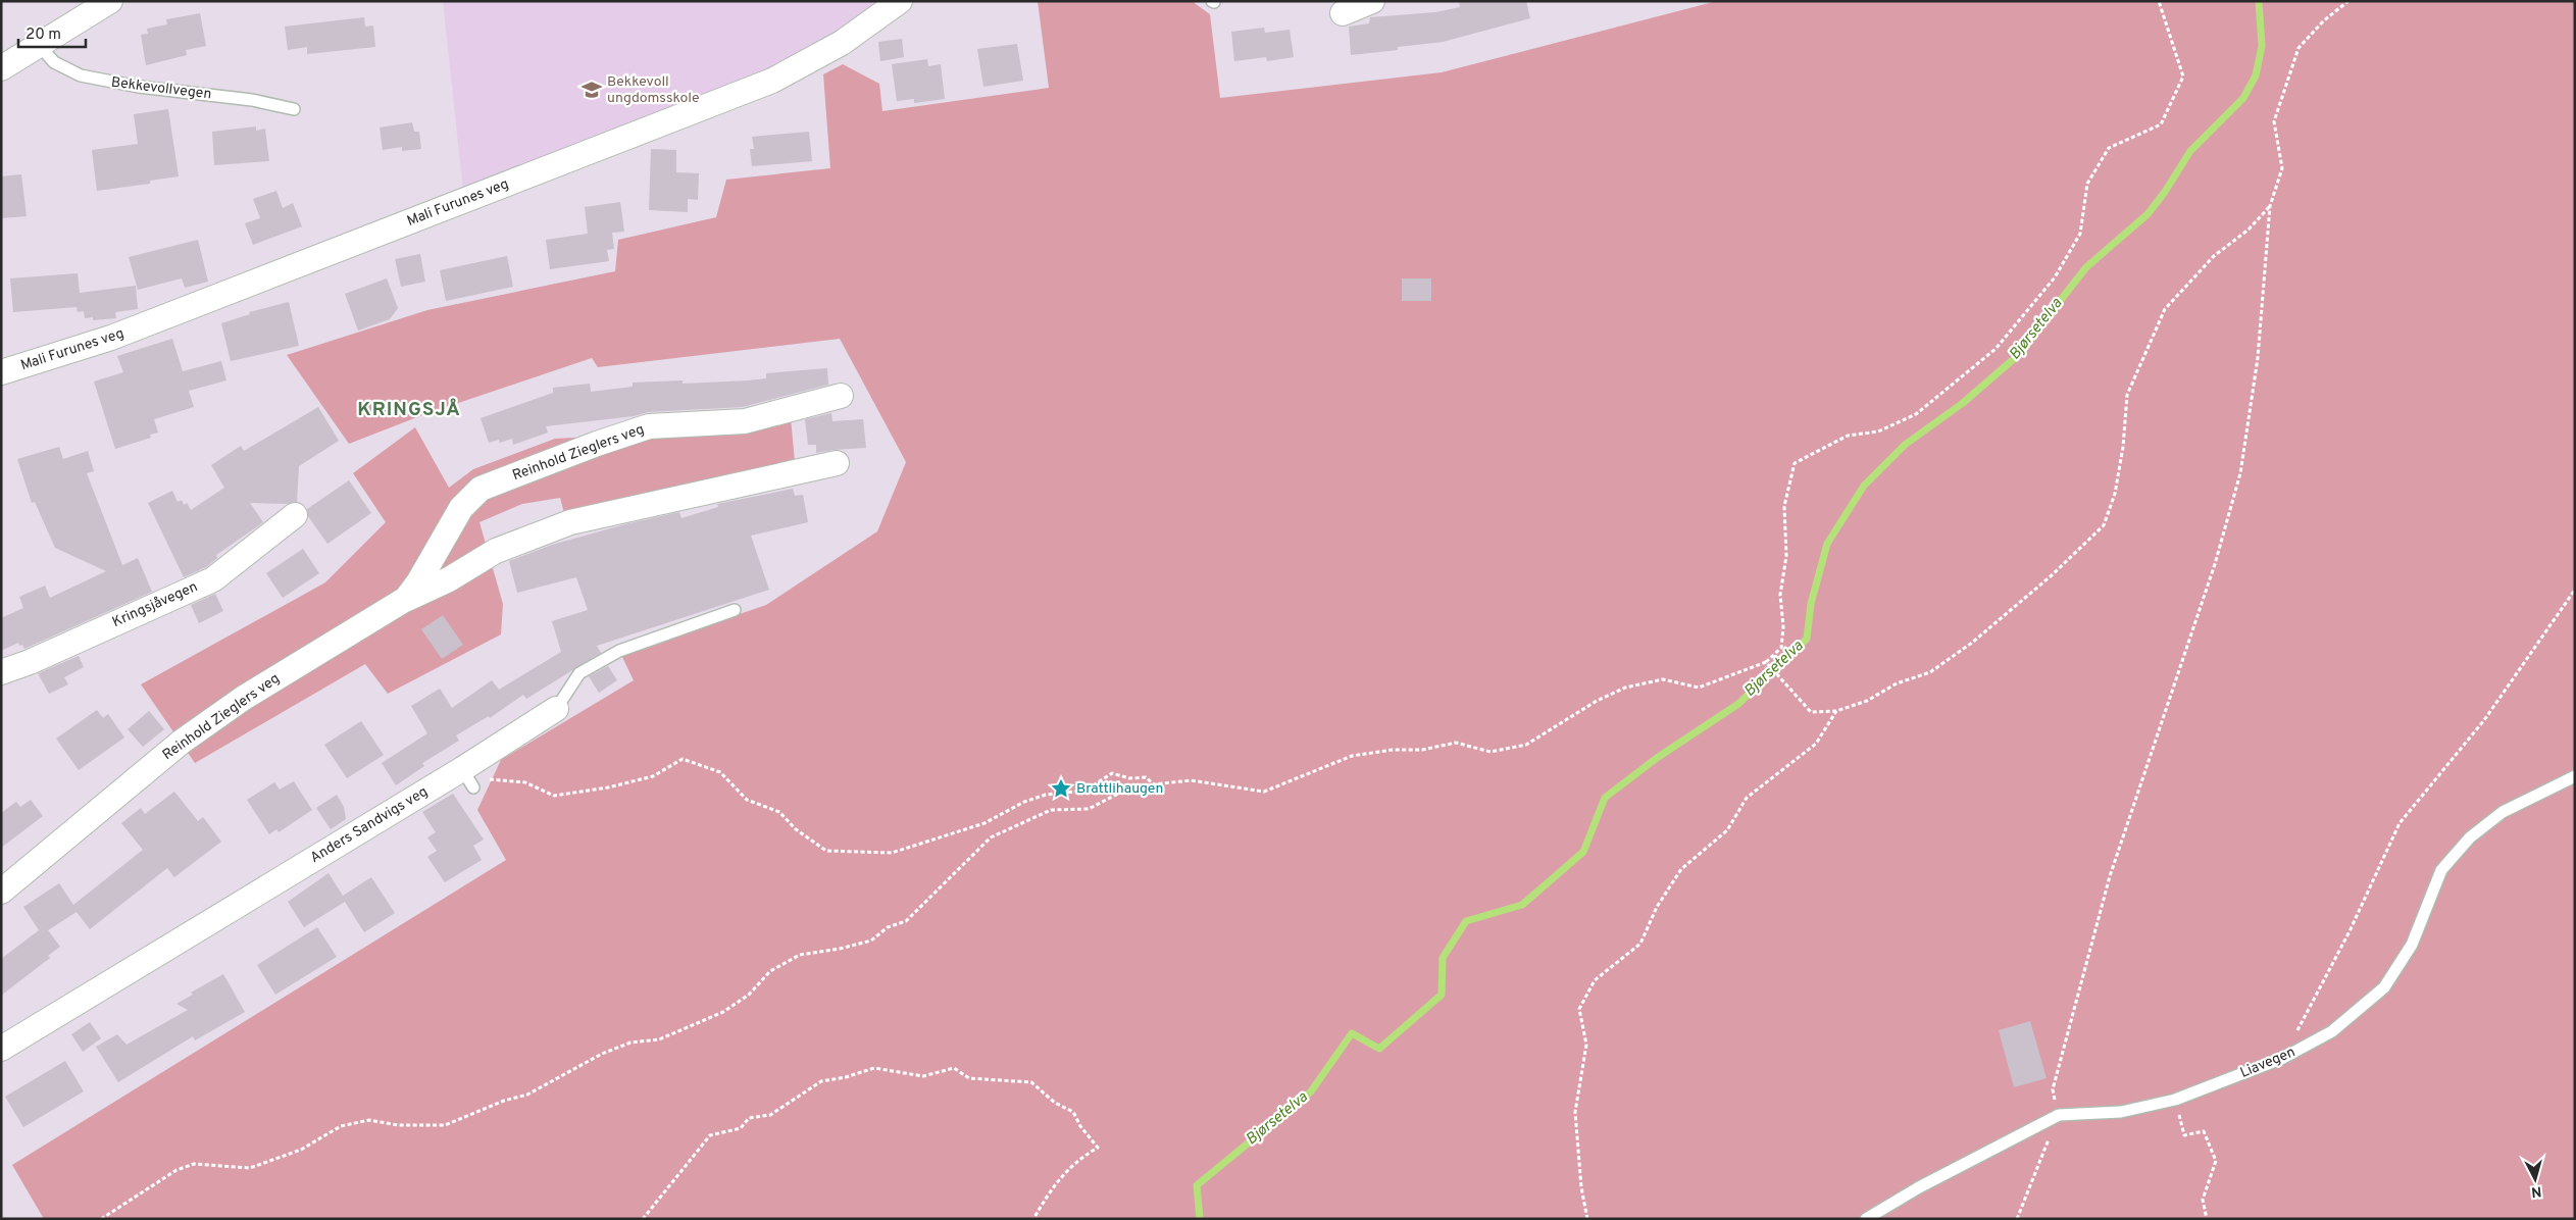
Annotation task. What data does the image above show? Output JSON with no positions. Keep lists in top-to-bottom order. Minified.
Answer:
{"streets":{"street":["Mali Furunes veg","Reinhold Zieglers veg","Kringsjåvegen","Anders Sandvigs veg"],"lane":["Bekkevollvegen","Liavegen"]},"districts":["KRINGSJÅ"],"water":["Bjørsetelva"],"places":{"school or university":["Bekkevoll ungdomsskole"],"place":["Brattlihaugen"]},"scale_bar":"20 m","north":"bottom"}
